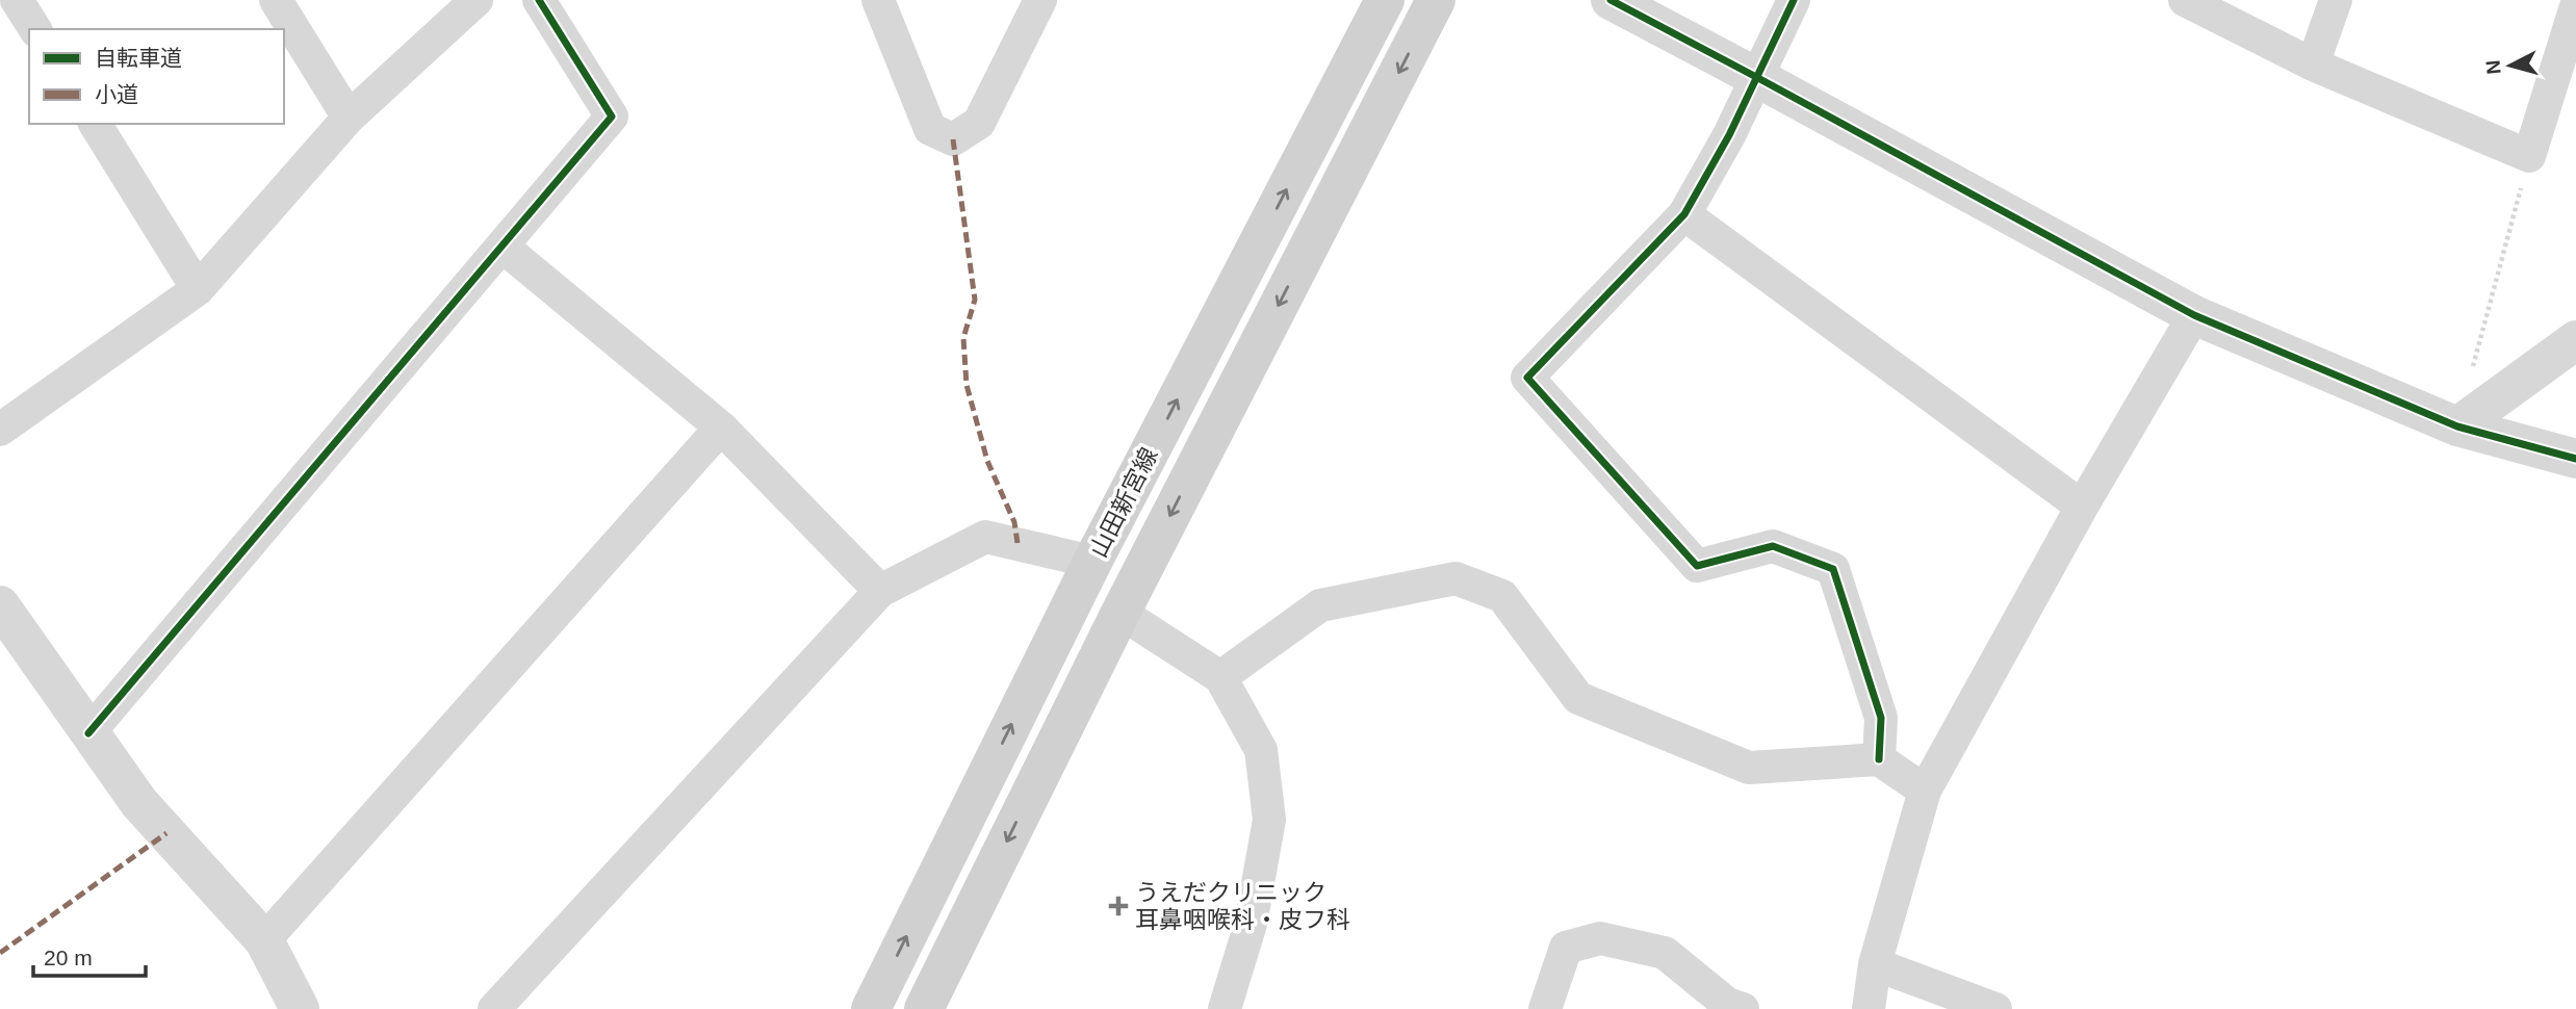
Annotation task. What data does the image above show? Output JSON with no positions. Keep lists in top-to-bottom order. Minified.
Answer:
{"streets":{"main road":["山田新宮線"]},"places":{"health":["うえだクリニック 耳鼻咽喉科・皮フ科"]},"legend":["自転車道","小道"],"scale_bar":"20 m","north":"left"}
